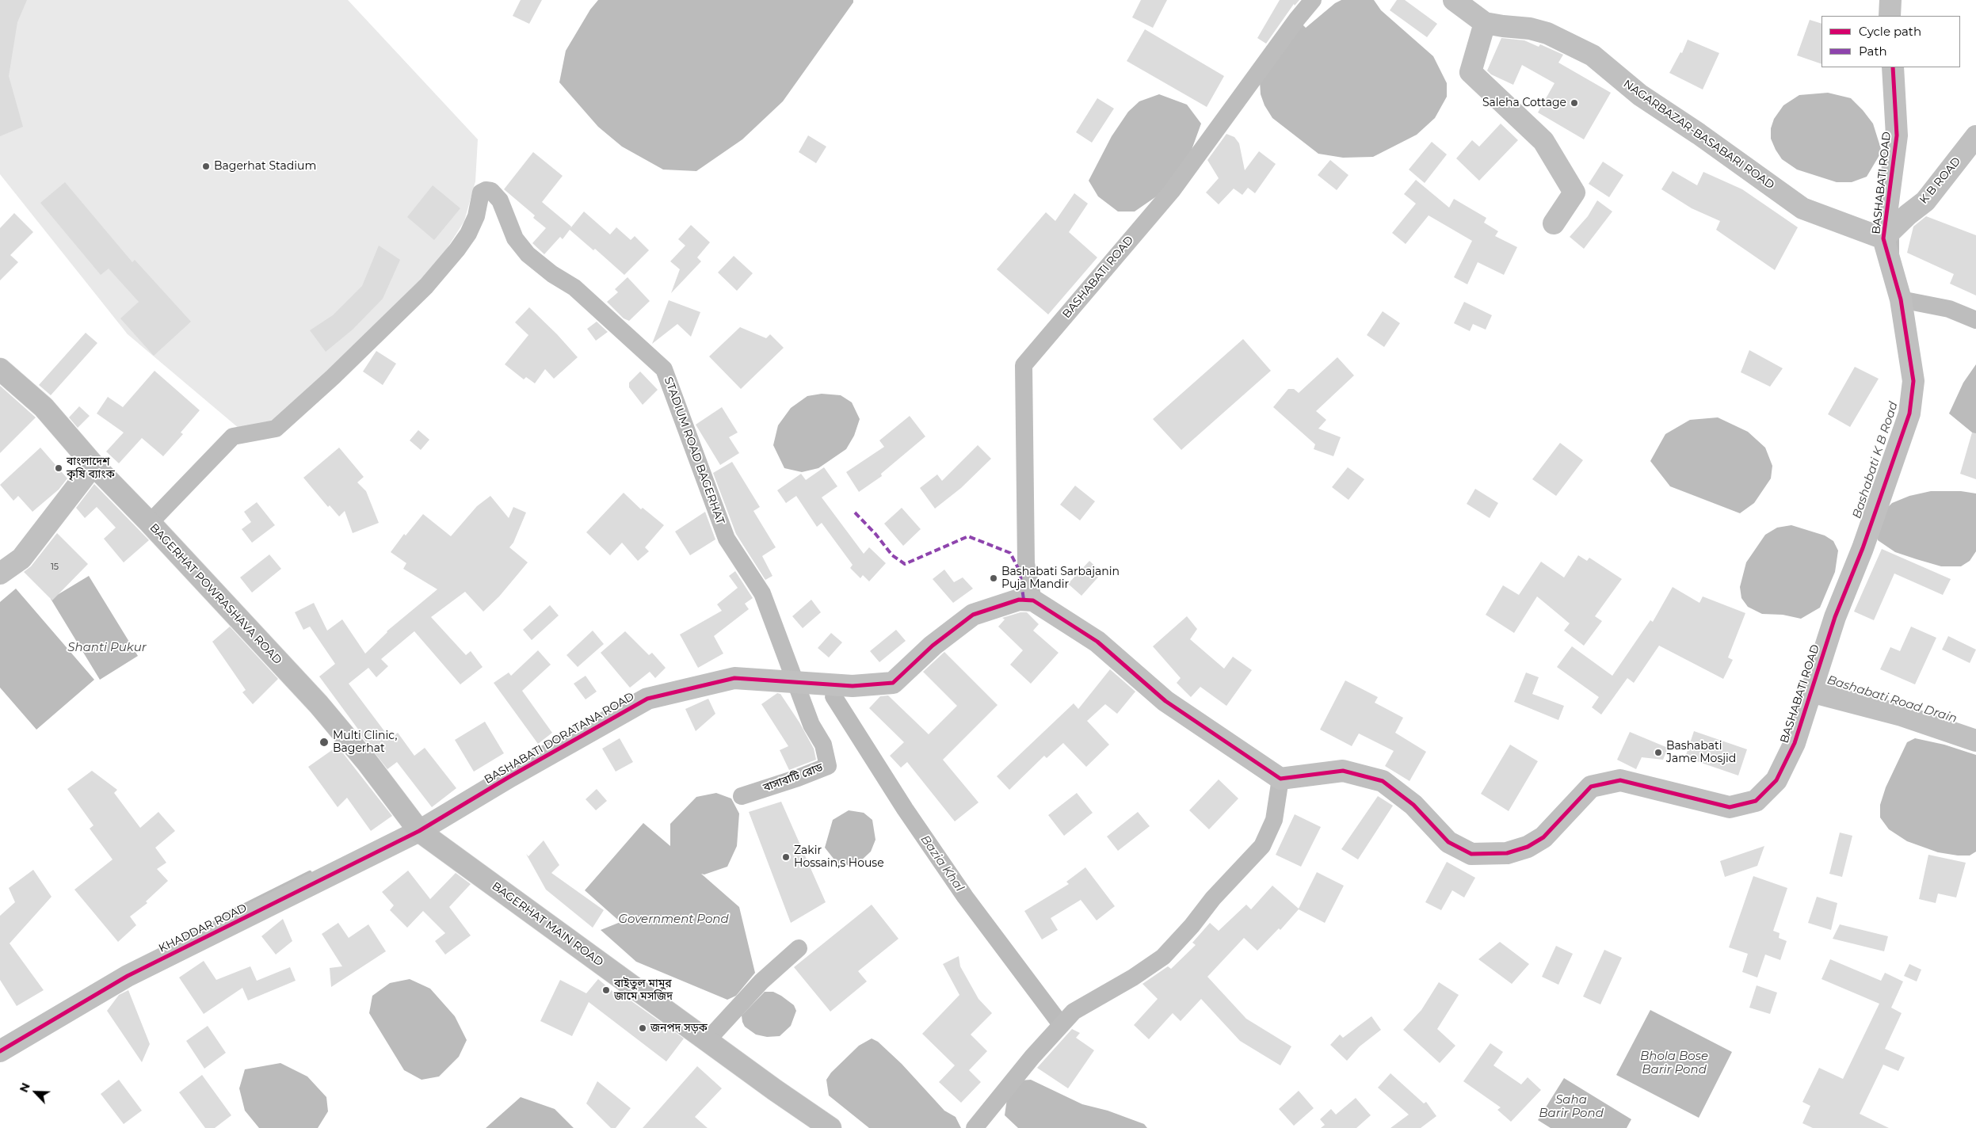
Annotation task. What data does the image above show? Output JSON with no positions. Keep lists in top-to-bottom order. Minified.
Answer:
{"streets":{"main road":["BAGERHAT POWRASHAVA ROAD","BAGERHAT MAIN ROAD"],"street":["NAGARBAZAR-BASABARI ROAD","K B ROAD","BASHABATI ROAD","STADIUM ROAD BAGERHAT","BASHABATI DORATANA ROAD","বাসাবাটি রোড","KHADDAR ROAD"]},"crossings":[["NAGARBAZAR-BASABARI ROAD","K B ROAD"],["NAGARBAZAR-BASABARI ROAD","BASHABATI ROAD"],["K B ROAD","BASHABATI ROAD"],["BASHABATI ROAD","BASHABATI DORATANA ROAD"],["STADIUM ROAD BAGERHAT","BAGERHAT POWRASHAVA ROAD"],["STADIUM ROAD BAGERHAT","BASHABATI DORATANA ROAD"],["STADIUM ROAD BAGERHAT","বাসাবাটি রোড"],["BAGERHAT POWRASHAVA ROAD","BASHABATI DORATANA ROAD"],["BAGERHAT POWRASHAVA ROAD","BAGERHAT MAIN ROAD"],["BAGERHAT POWRASHAVA ROAD","KHADDAR ROAD"],["BASHABATI DORATANA ROAD","বাসাবাটি রোড"],["BASHABATI DORATANA ROAD","BAGERHAT MAIN ROAD"],["BASHABATI DORATANA ROAD","KHADDAR ROAD"],["BAGERHAT MAIN ROAD","KHADDAR ROAD"]],"water":["Bashabati K B Road","Shanti Pukur","Bashabati Road Drain","Bazia Khal","Government Pond","Bhola Bose Barir Pond","Saha Barir Pond"],"places":["Saleha Cottage","Bagerhat Stadium","বাংলাদেশ কৃষি ব্যাংক","Bashabati Sarbajanin Puja Mandir","Multi Clinic, Bagerhat","Bashabati Jame Mosjid","Zakir Hossain,s House","বাইতুল মামুর জামে মসজিদ","জনপদ সড়ক"],"house_numbers":["15"],"legend":["Cycle path","Path"],"north":"top left"}
